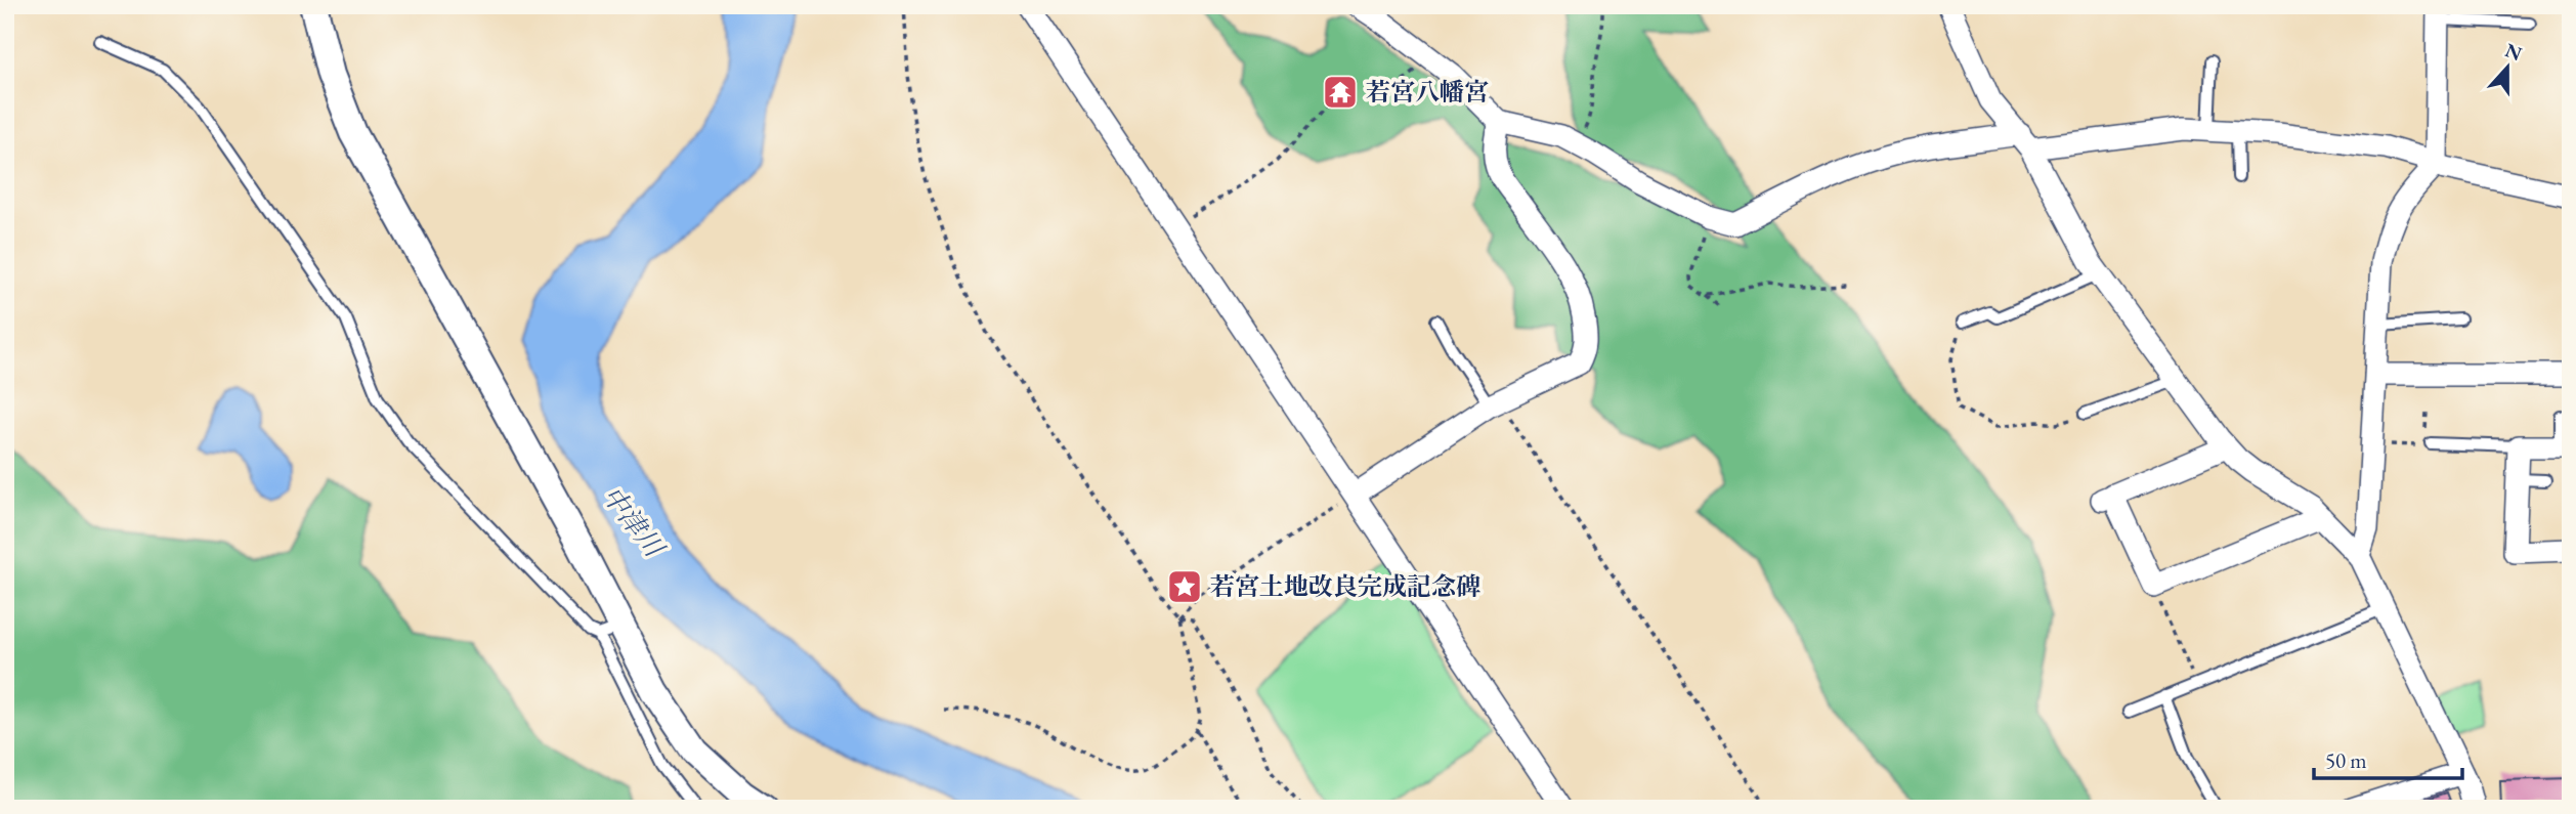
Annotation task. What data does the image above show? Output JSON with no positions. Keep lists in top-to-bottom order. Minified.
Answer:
{"water":["中津川"],"places":{"temple":["若宮八幡宮"],"place":["若宮土地改良完成記念碑"]},"scale_bar":"50 m","north":"top"}
